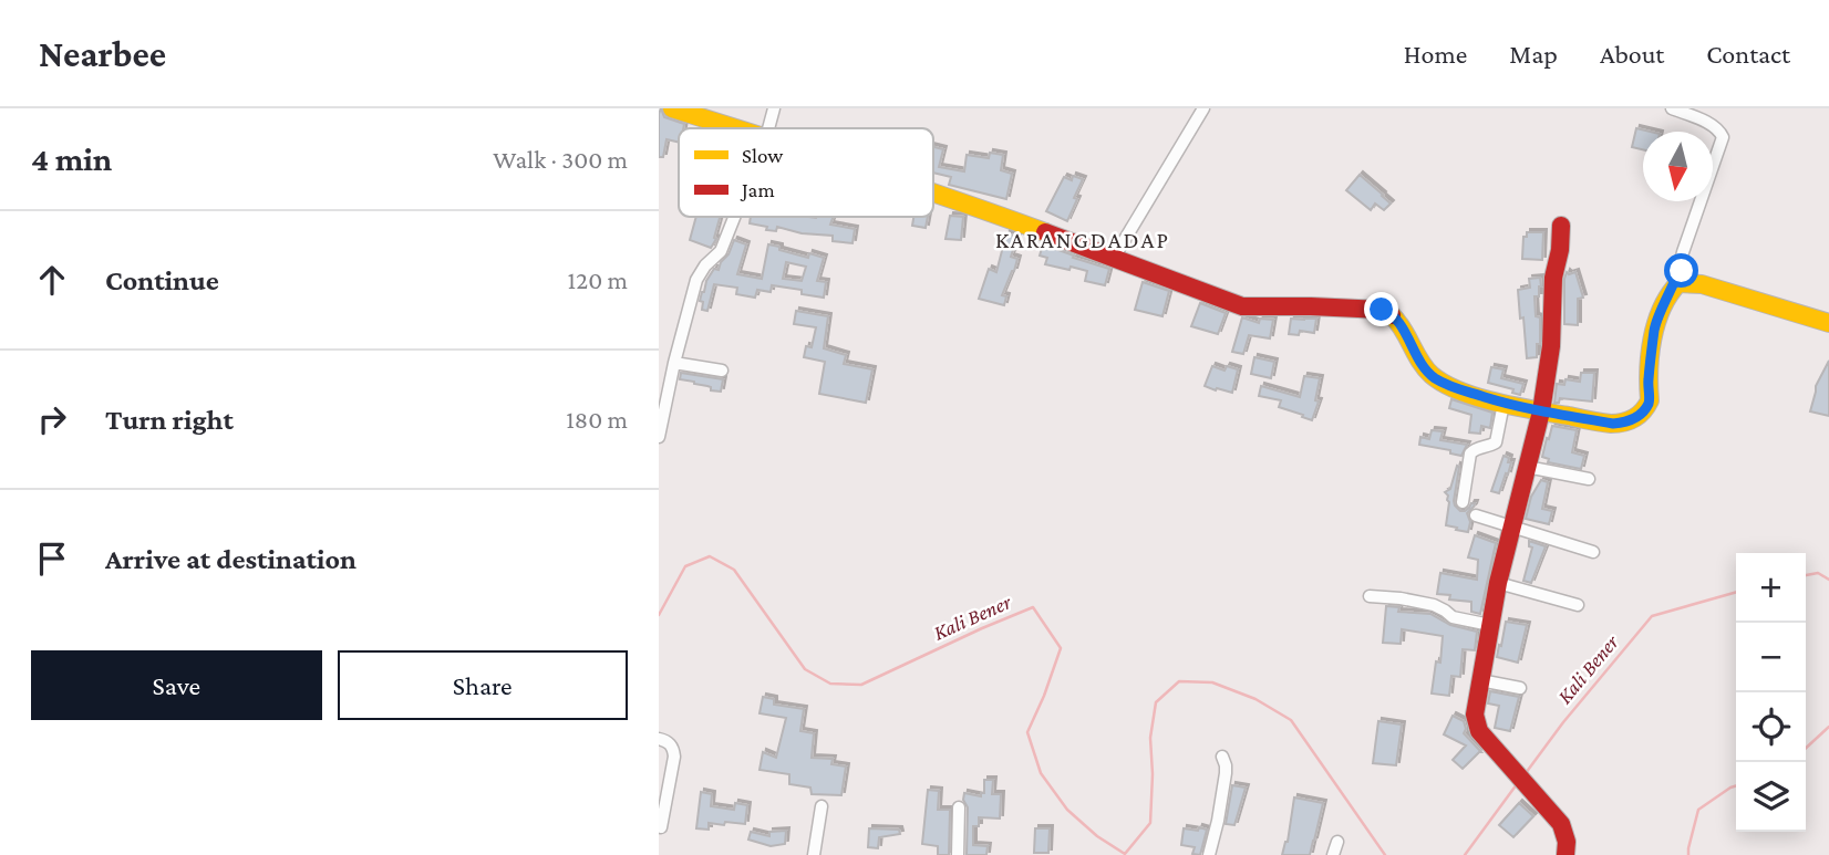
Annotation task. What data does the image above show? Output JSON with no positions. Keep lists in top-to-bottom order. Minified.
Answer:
{"districts":["KARANGDADAP"],"water":["Kali Bener"],"legend":["Slow","Jam"],"north":"bottom","page":{"header":"Nearbee","nav":["Home","Map","About","Contact"],"heading":["4 min","Walk · 300 m"],"list":[["Continue","120 m"],["Turn right","180 m"],"Arrive at destination"],"map_buttons":["+","−"],"buttons":["Save","Share"]}}
